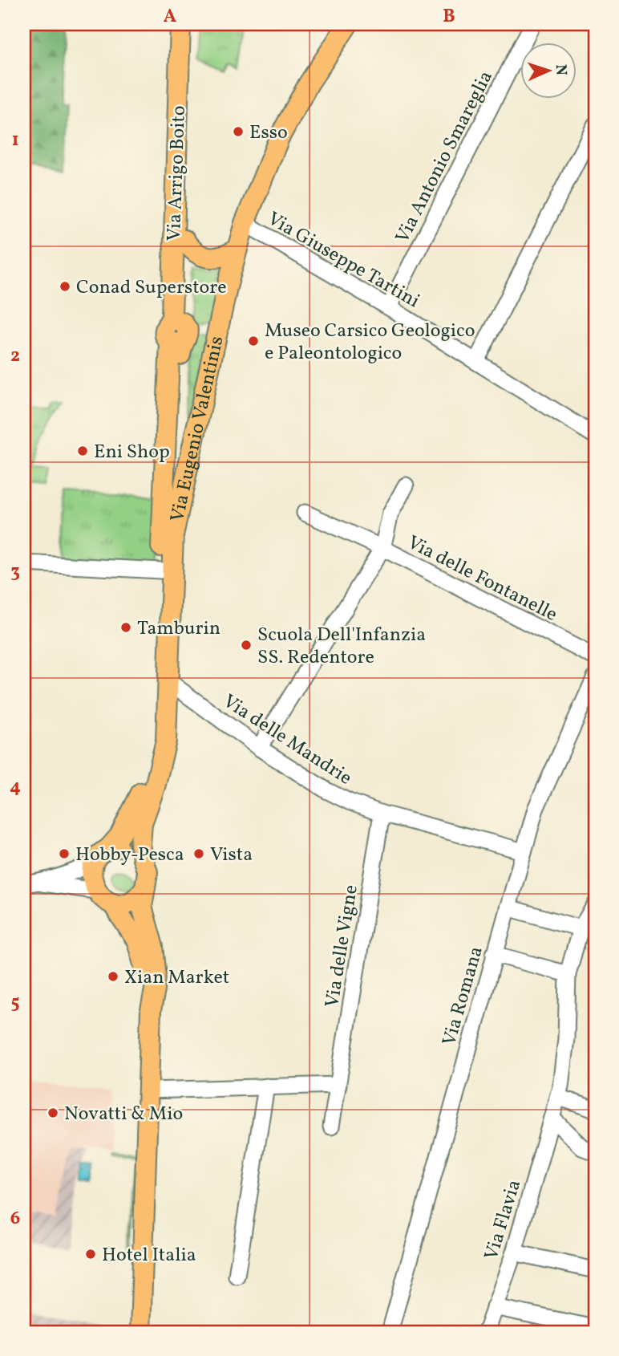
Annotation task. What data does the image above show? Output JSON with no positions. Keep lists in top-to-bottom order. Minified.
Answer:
{"streets":{"main road":["Via Arrigo Boito","Via Eugenio Valentinis"],"street":["Via Antonio Smareglia","Via Giuseppe Tartini","Via delle Fontanelle","Via delle Mandrie","Via delle Vigne","Via Romana","Via Flavia"]},"crossings":[["Via Antonio Smareglia","Via Giuseppe Tartini"],["Via Arrigo Boito","Via Eugenio Valentinis"],["Via Giuseppe Tartini","Via Eugenio Valentinis"],["Via Eugenio Valentinis","Via delle Mandrie"],["Via delle Fontanelle","Via delle Mandrie"],["Via delle Mandrie","Via delle Vigne"],["Via delle Mandrie","Via Romana"]],"places":["Esso","Conad Superstore","Museo Carsico Geologico e Paleontologico","Eni Shop","Tamburin","Scuola Dell'Infanzia SS. Redentore","Hobby-Pesca","Vista","Xian Market","Novatti & Mio","Hotel Italia"],"north":"right","grid":{"columns":["A","B"],"rows":["1","2","3","4","5","6"]}}
